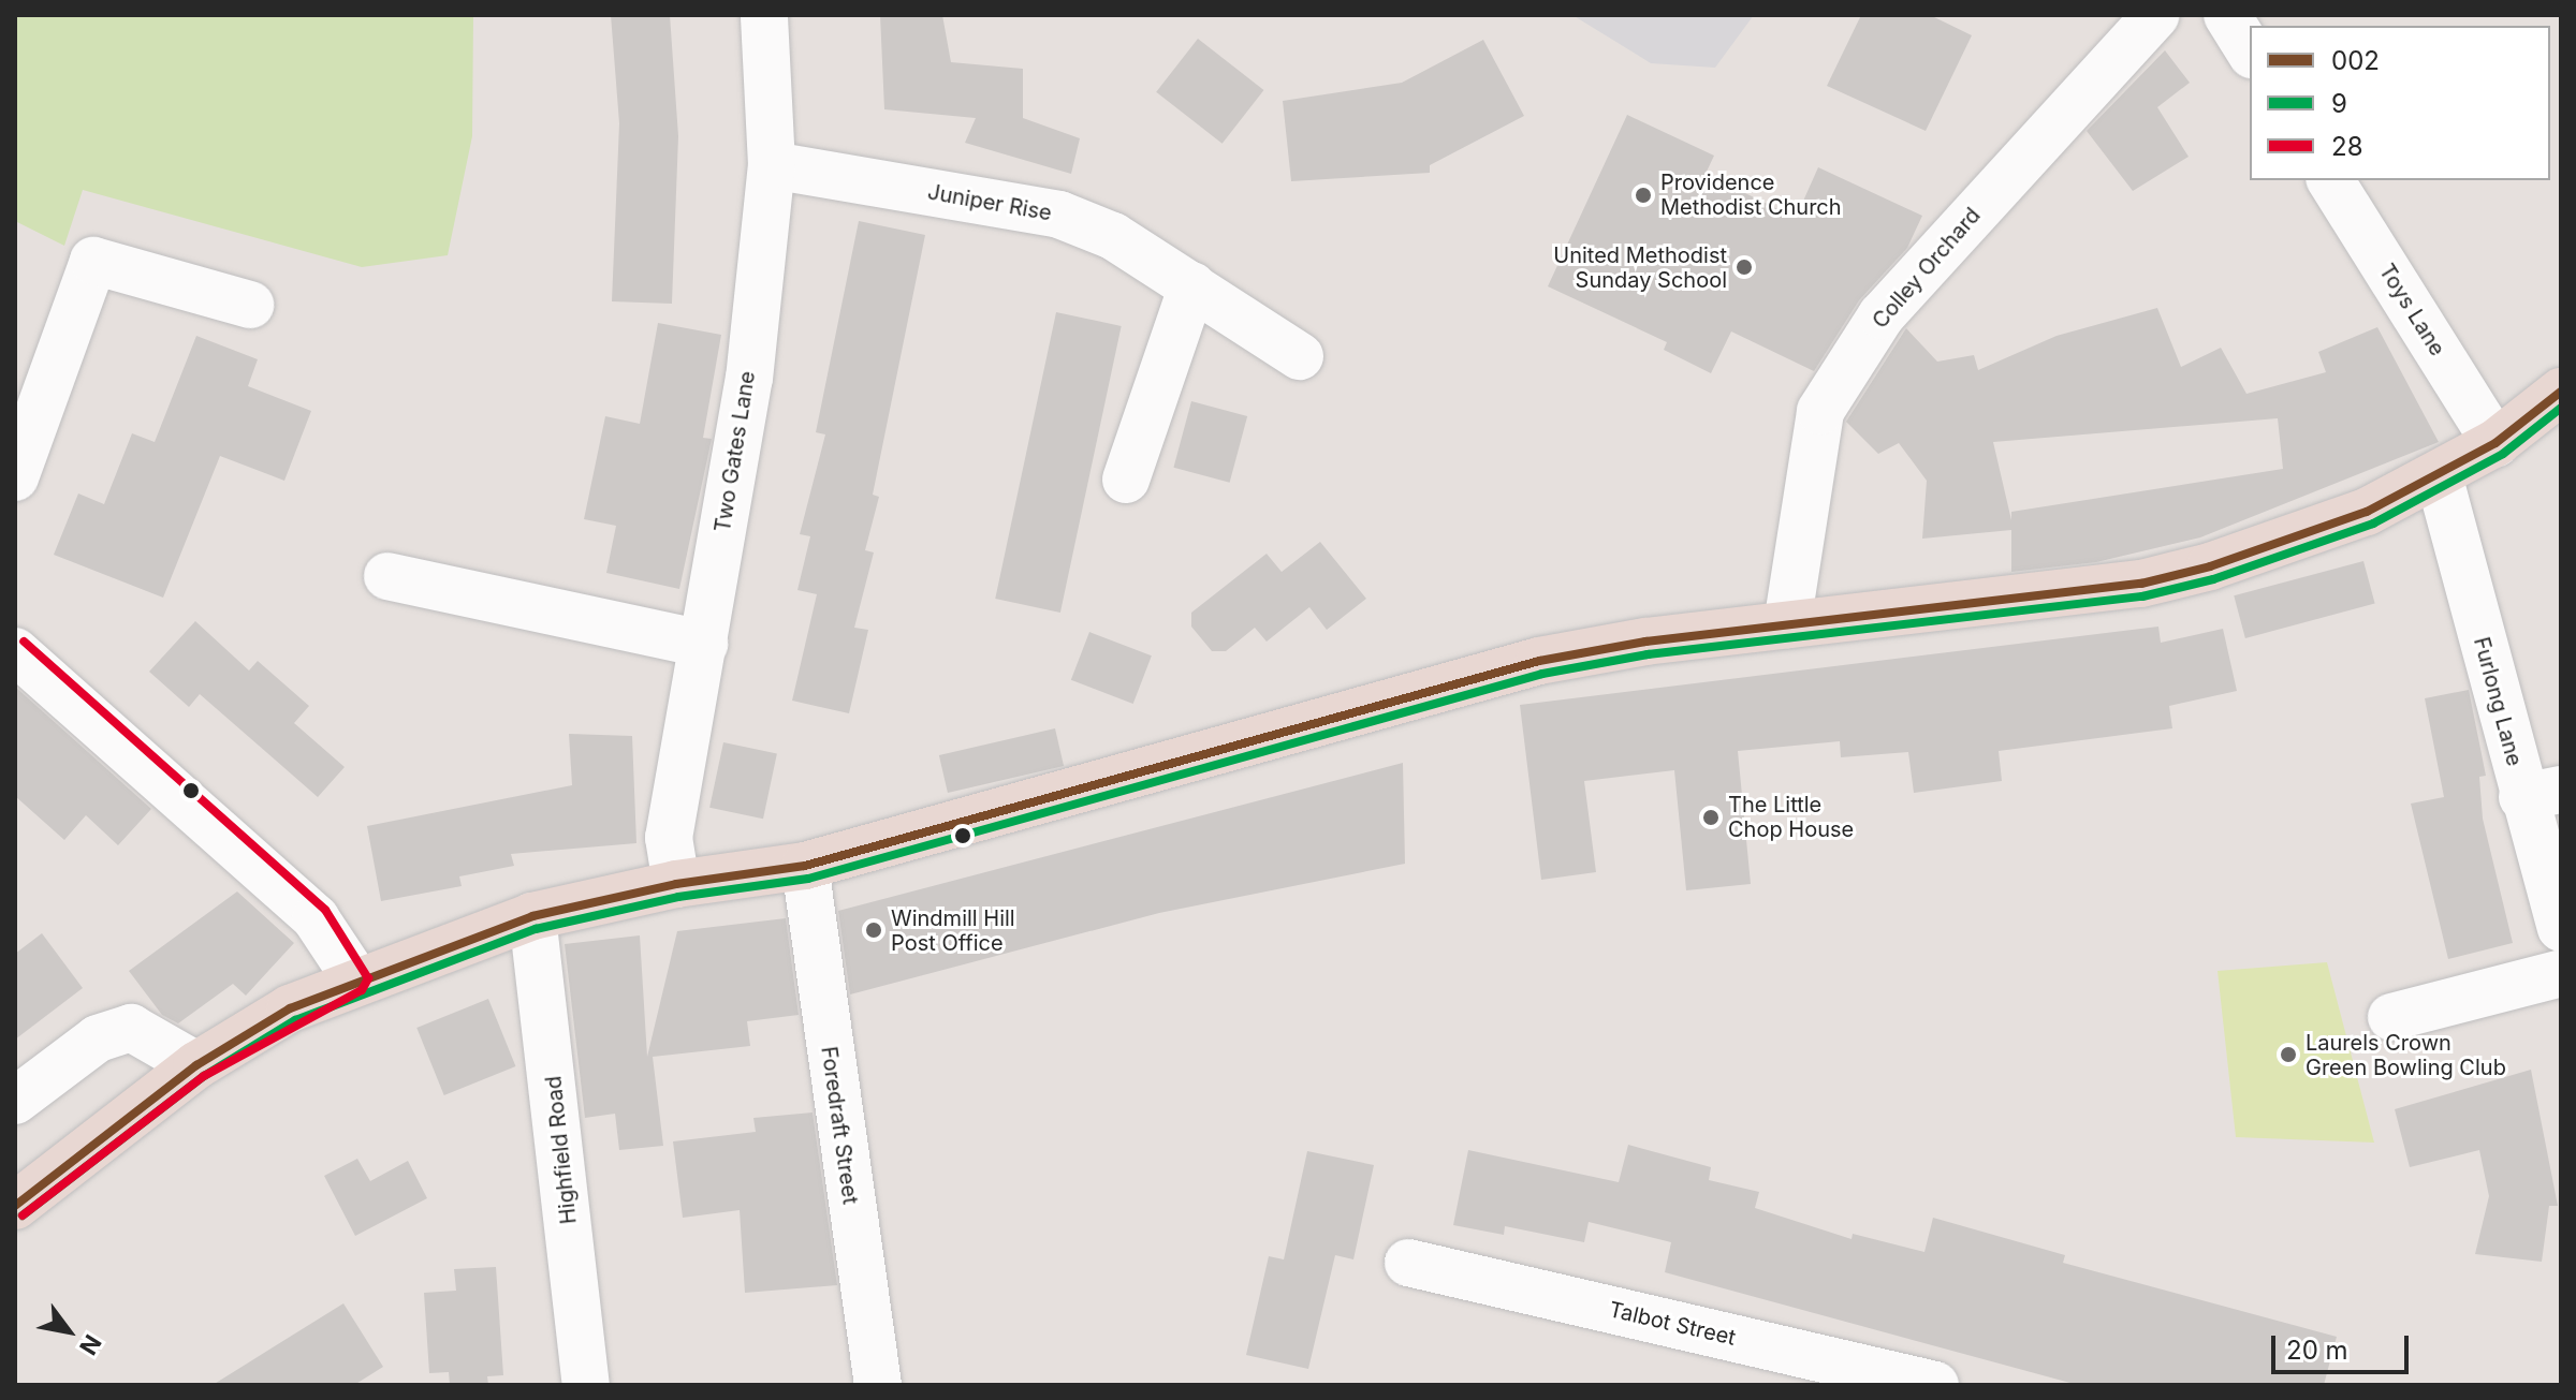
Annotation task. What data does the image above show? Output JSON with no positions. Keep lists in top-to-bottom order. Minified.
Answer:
{"streets":{"street":["Juniper Rise","Colley Orchard","Toys Lane","Two Gates Lane","Furlong Lane","Foredraft Street","Highfield Road","Talbot Street"]},"crossings":[["Juniper Rise","Two Gates Lane"]],"places":["Providence Methodist Church","United Methodist Sunday School","The Little Chop House","Windmill Hill Post Office","Laurels Crown Green Bowling Club"],"lines":["transit line 002","transit line 9","transit line 28"],"legend":["002","9","28"],"scale_bar":"20 m","north":"bottom right"}
